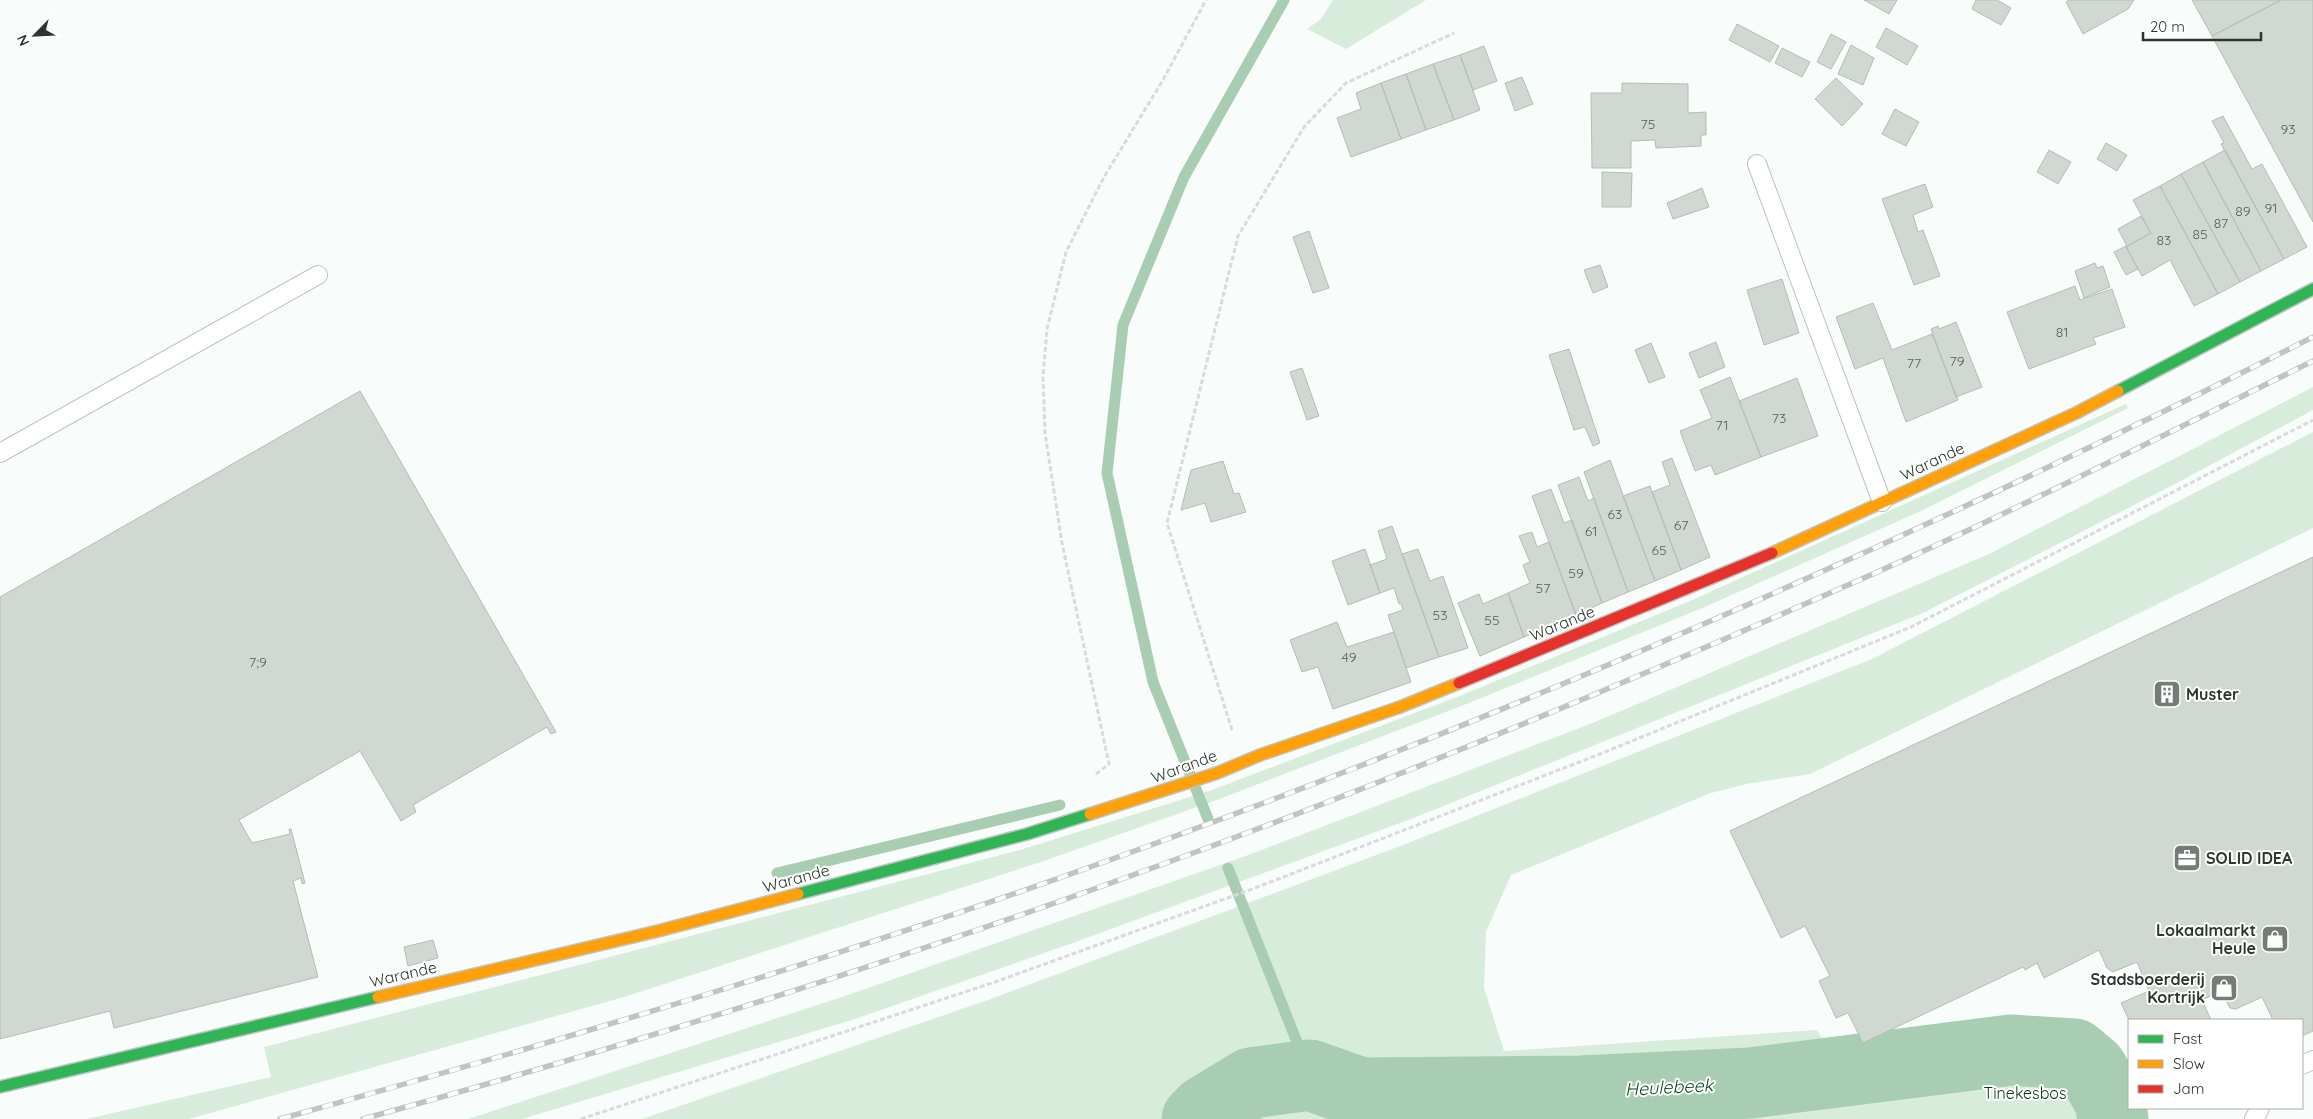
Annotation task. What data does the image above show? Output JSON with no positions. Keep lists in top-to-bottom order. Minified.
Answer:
{"streets":{"street":["Warande"]},"water":["Heulebeek"],"parks":["Tinekesbos"],"places":{"building":["Muster"],"office":["SOLID IDEA"],"shop":["Lokaalmarkt Heule","Stadsboerderij Kortrijk"]},"house_numbers":["75","93","91","89","87","85","83","81","79","77","73","71","63","67","61","65","59","57","53","55","49","7;9"],"legend":["Fast","Slow","Jam"],"scale_bar":"20 m","north":"bottom left"}
